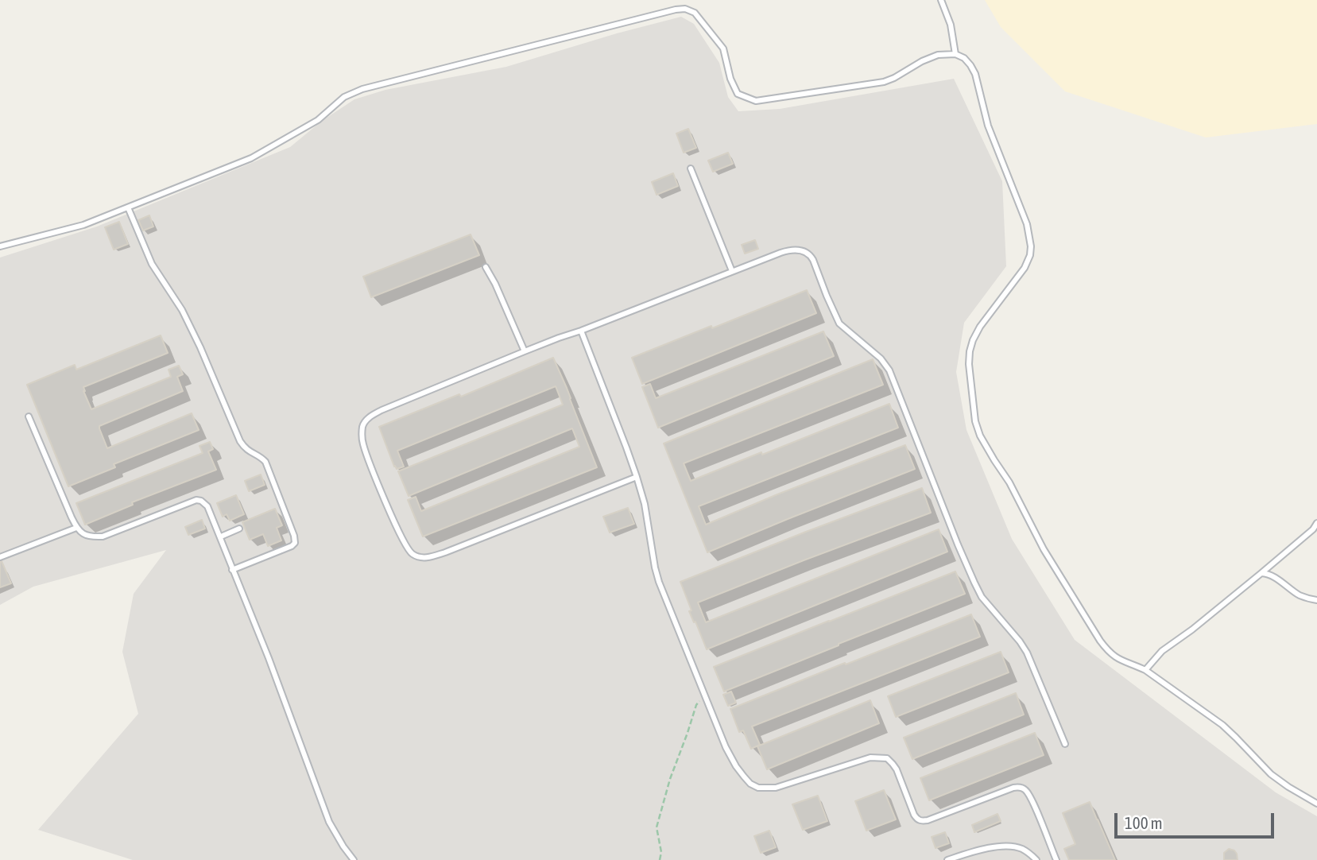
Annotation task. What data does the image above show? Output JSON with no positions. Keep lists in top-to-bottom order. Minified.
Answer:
{"scale_bar":"100 m"}
